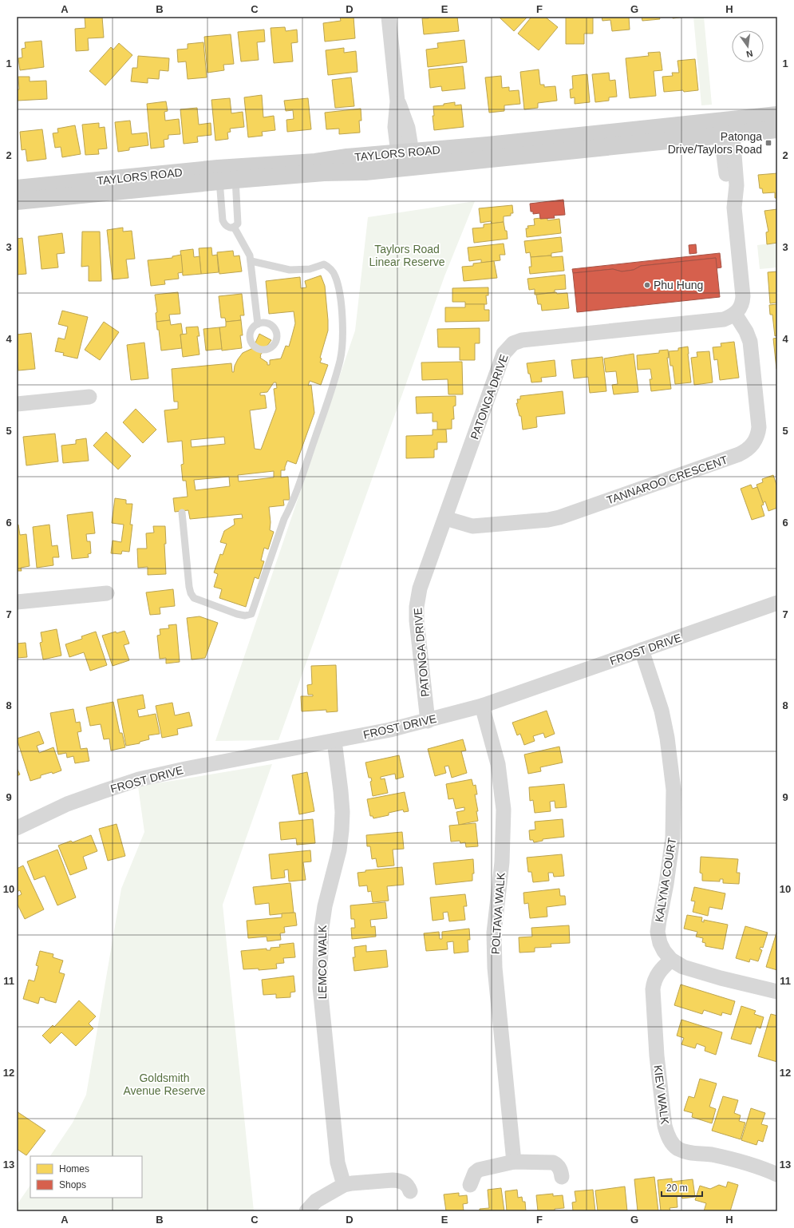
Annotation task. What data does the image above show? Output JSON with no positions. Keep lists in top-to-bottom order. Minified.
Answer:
{"streets":{"main road":["TAYLORS ROAD"],"street":["PATONGA DRIVE","TANNAROO CRESCENT","FROST DRIVE","KALYNA COURT","POLTAVA WALK","LEMCO WALK","KIEV WALK"]},"crossings":[["PATONGA DRIVE","TANNAROO CRESCENT"],["PATONGA DRIVE","FROST DRIVE"],["FROST DRIVE","KALYNA COURT"],["FROST DRIVE","POLTAVA WALK"],["FROST DRIVE","LEMCO WALK"],["KALYNA COURT","KIEV WALK"]],"parks":["Taylors Road Linear Reserve","Goldsmith Avenue Reserve"],"places":{"transit":["Patonga Drive/Taylors Road"],"other":["Phu Hung"]},"legend":["Homes","Shops"],"scale_bar":"20 m","north":"bottom","grid":{"columns":["A","B","C","D","E","F","G","H"],"rows":["1","2","3","4","5","6","7","8","9","10","11","12","13"]}}
